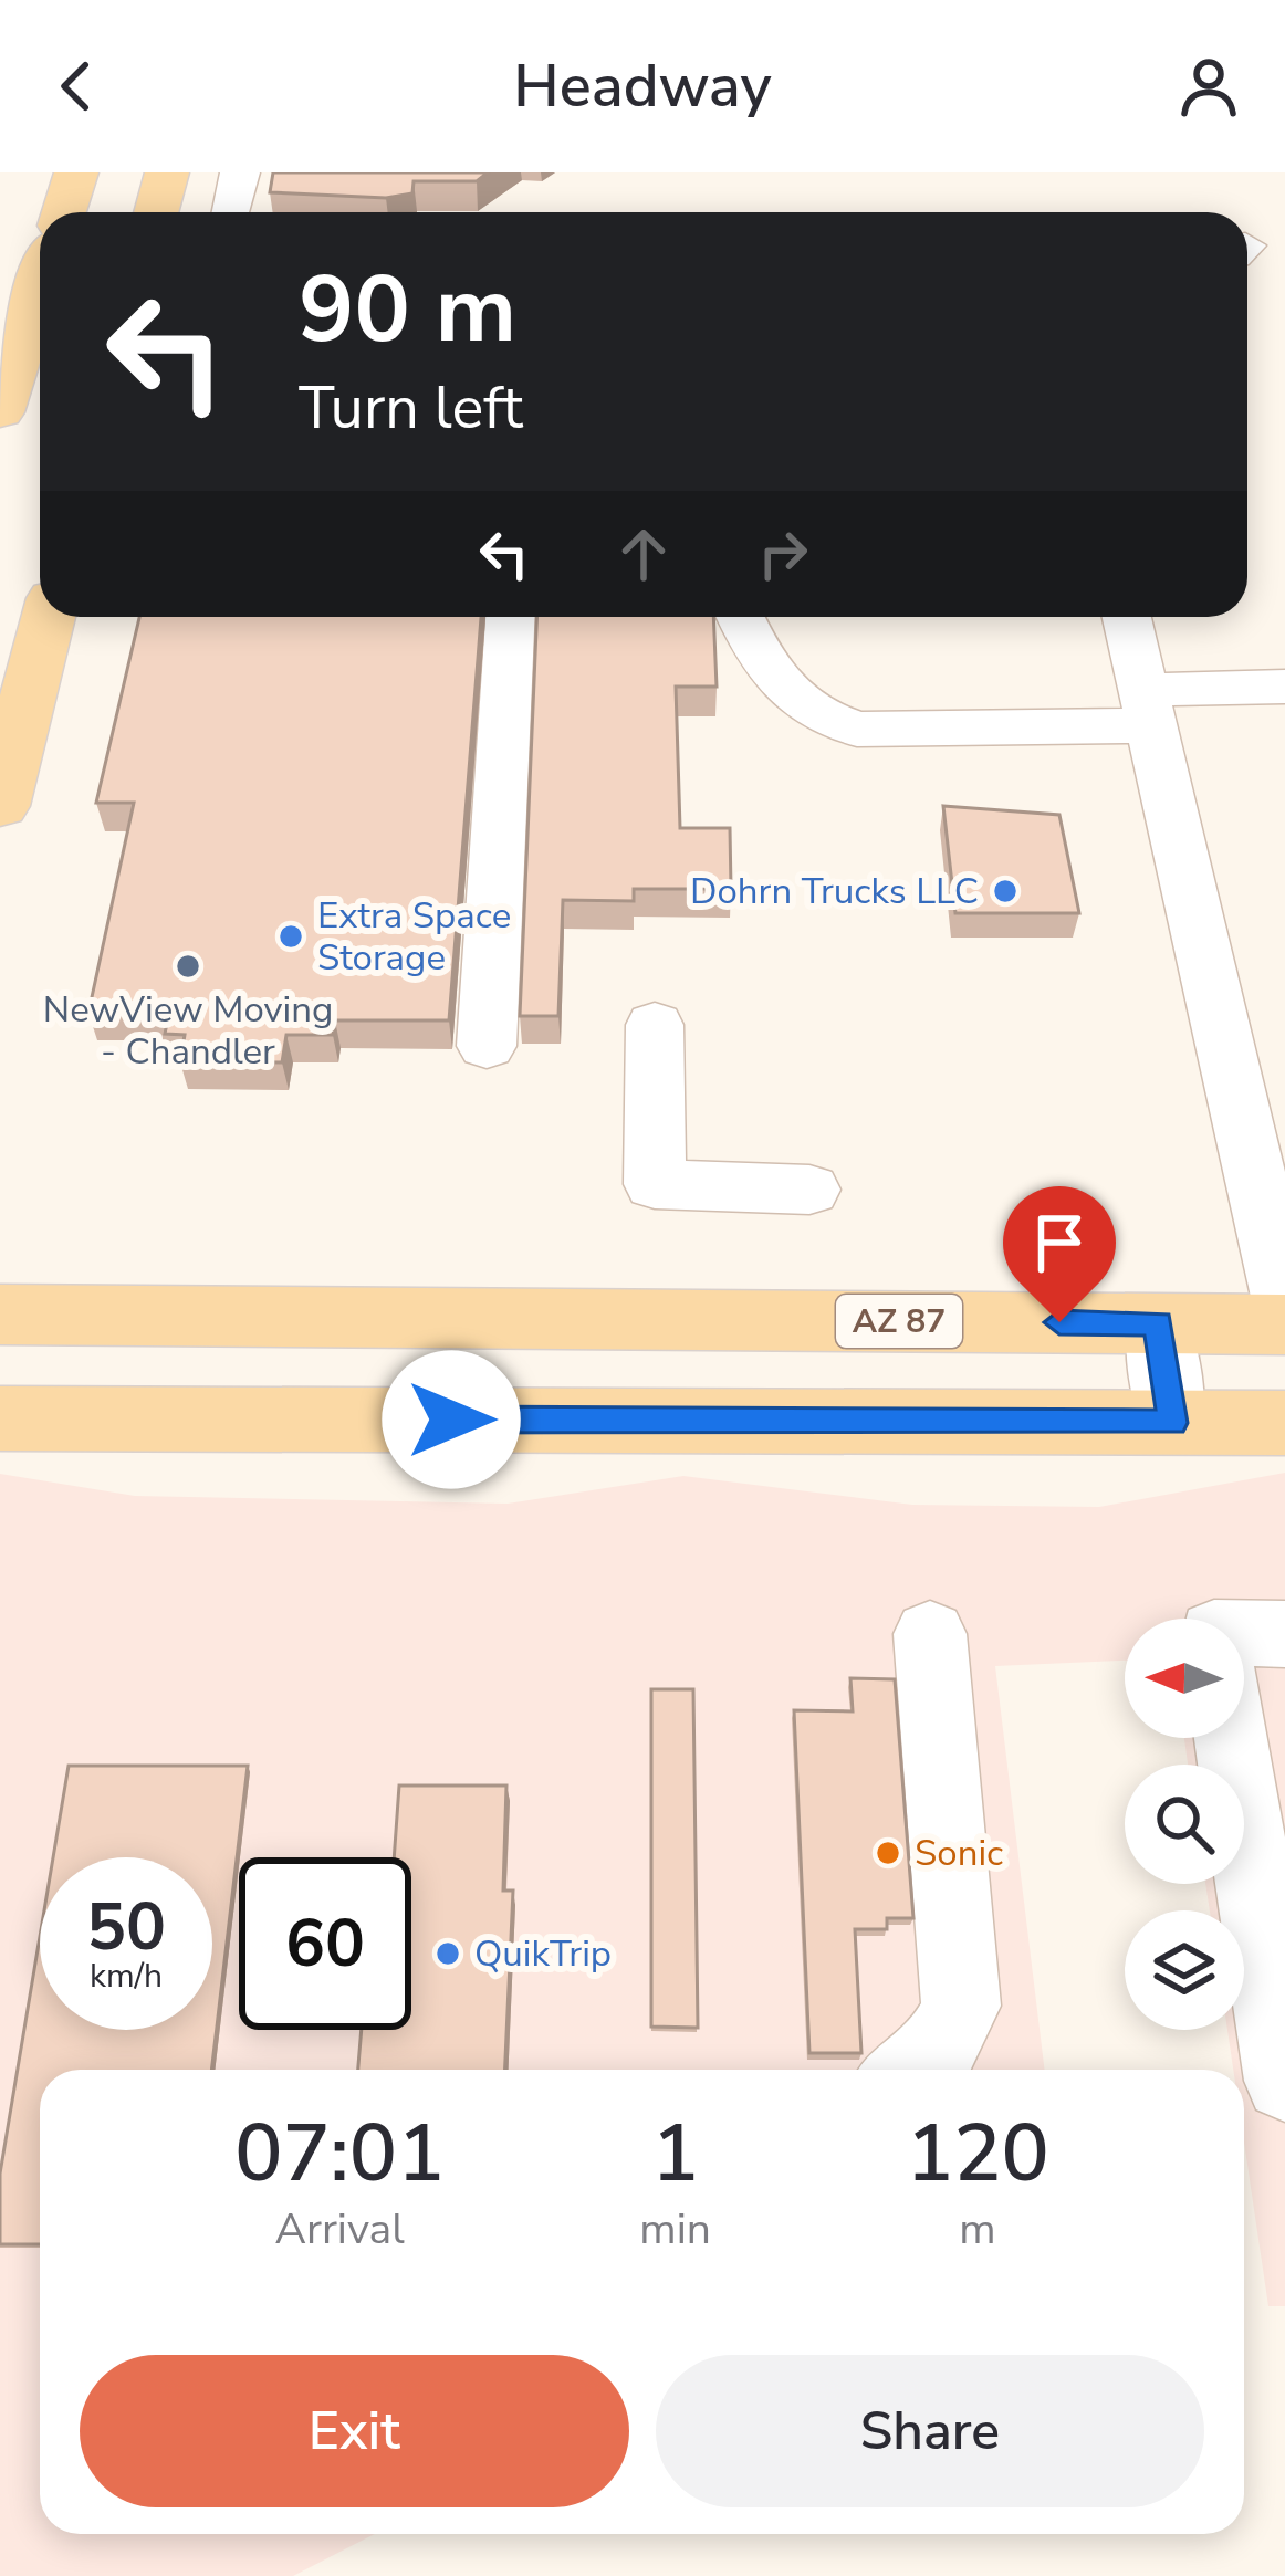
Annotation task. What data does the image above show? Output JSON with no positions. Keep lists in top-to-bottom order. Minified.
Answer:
{"streets":{"main road":["AZ 87"]},"places":["Dohrn Trucks LLC","Extra Space Storage","NewView Moving - Chandler","Sonic","QuikTrip"],"north":"left","page":{"header":"Headway","turn":["90 m","Turn left"],"speed":"50 km/h","limit":"60","eta":["07:01","Arrival","1","min","120","m"],"buttons":["Exit","Share"]}}
